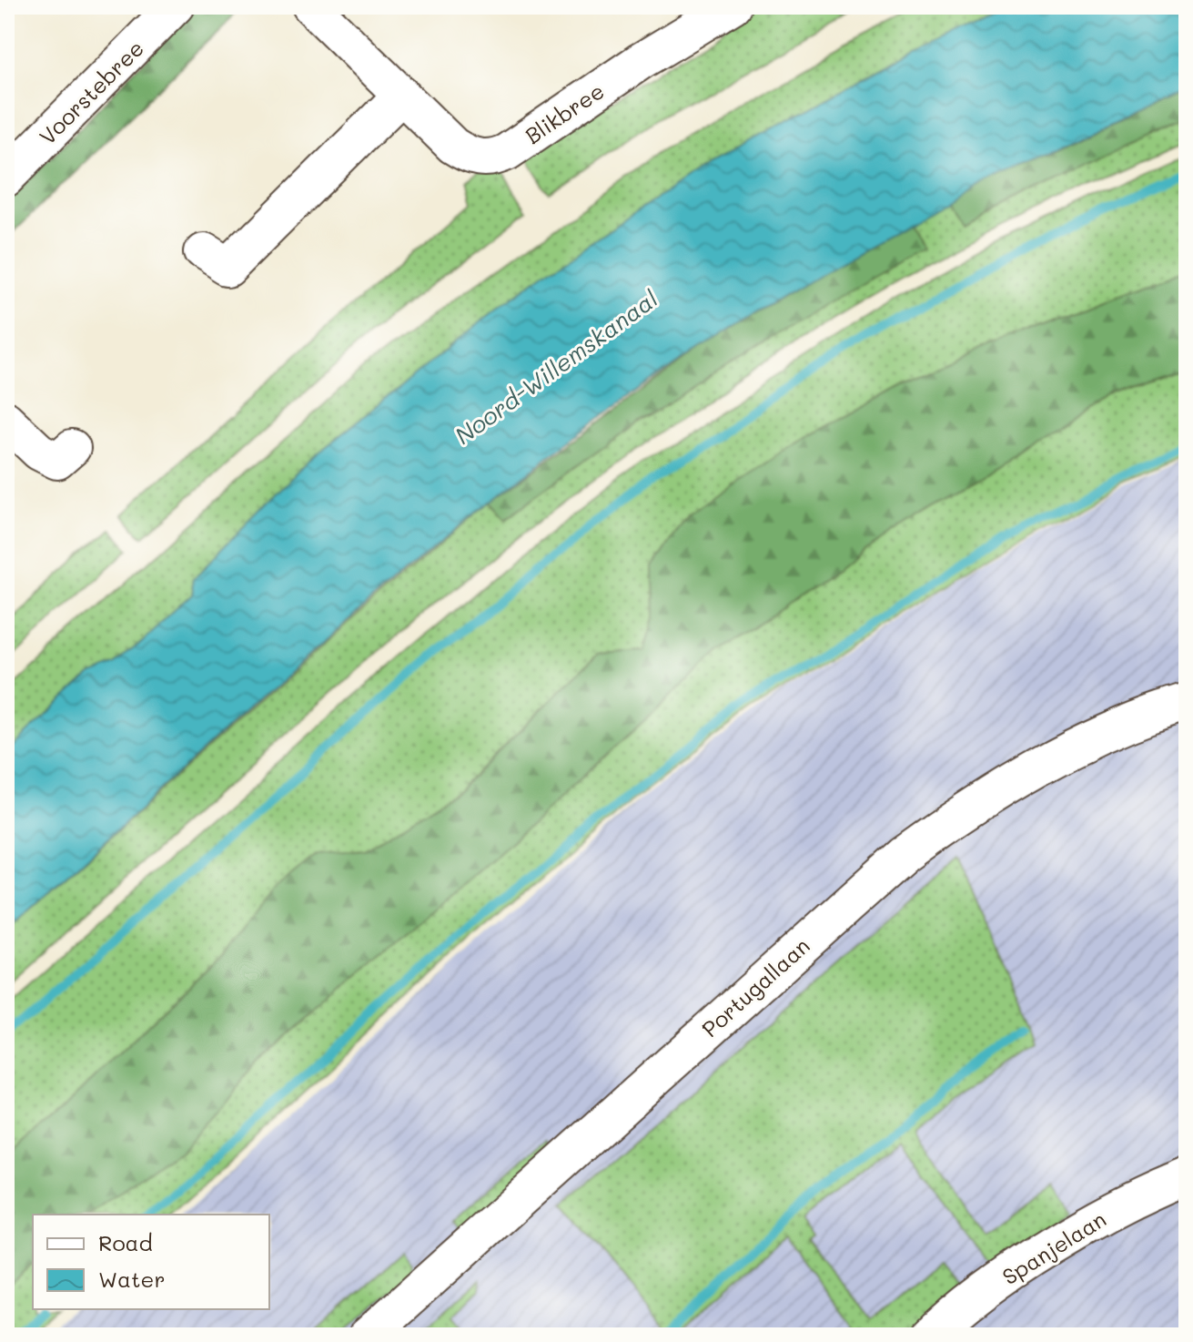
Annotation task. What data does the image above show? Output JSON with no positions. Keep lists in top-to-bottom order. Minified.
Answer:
{"streets":{"street":["Voorstebree","Blikbree","Portugallaan","Spanjelaan"]},"water":["Noord-Willemskanaal"],"legend":["Road","Water"]}
